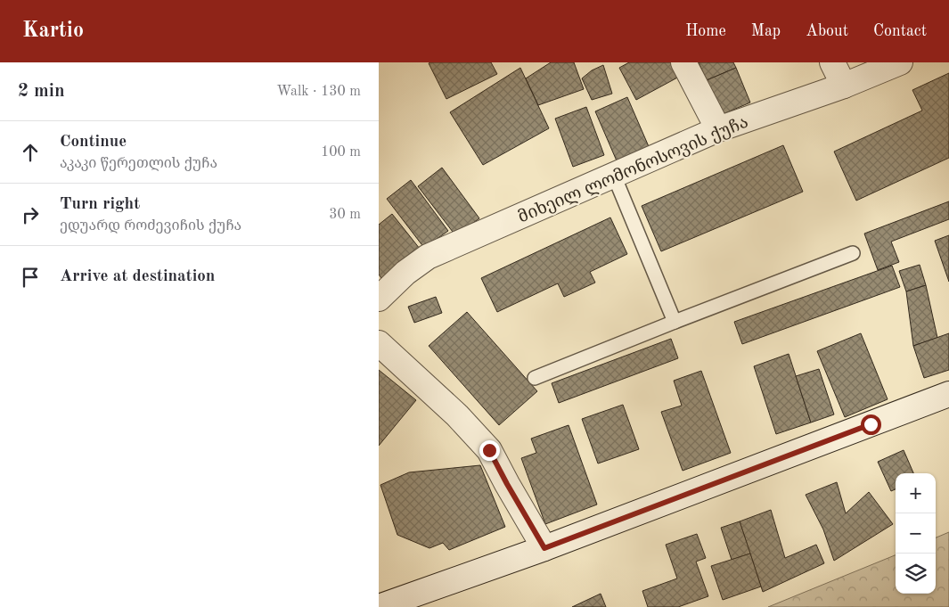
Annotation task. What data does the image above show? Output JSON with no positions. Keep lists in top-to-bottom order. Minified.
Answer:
{"streets":{"street":["მიხეილ ლომონოსოვის ქუჩა"]},"page":{"header":"Kartio","nav":["Home","Map","About","Contact"],"heading":["2 min","Walk · 130 m"],"list":[["Continue","აკაკი წერეთლის ქუჩა","100 m"],["Turn right","ედუარდ როძევიჩის ქუჩა","30 m"],"Arrive at destination"],"map_buttons":["+","−"]}}
